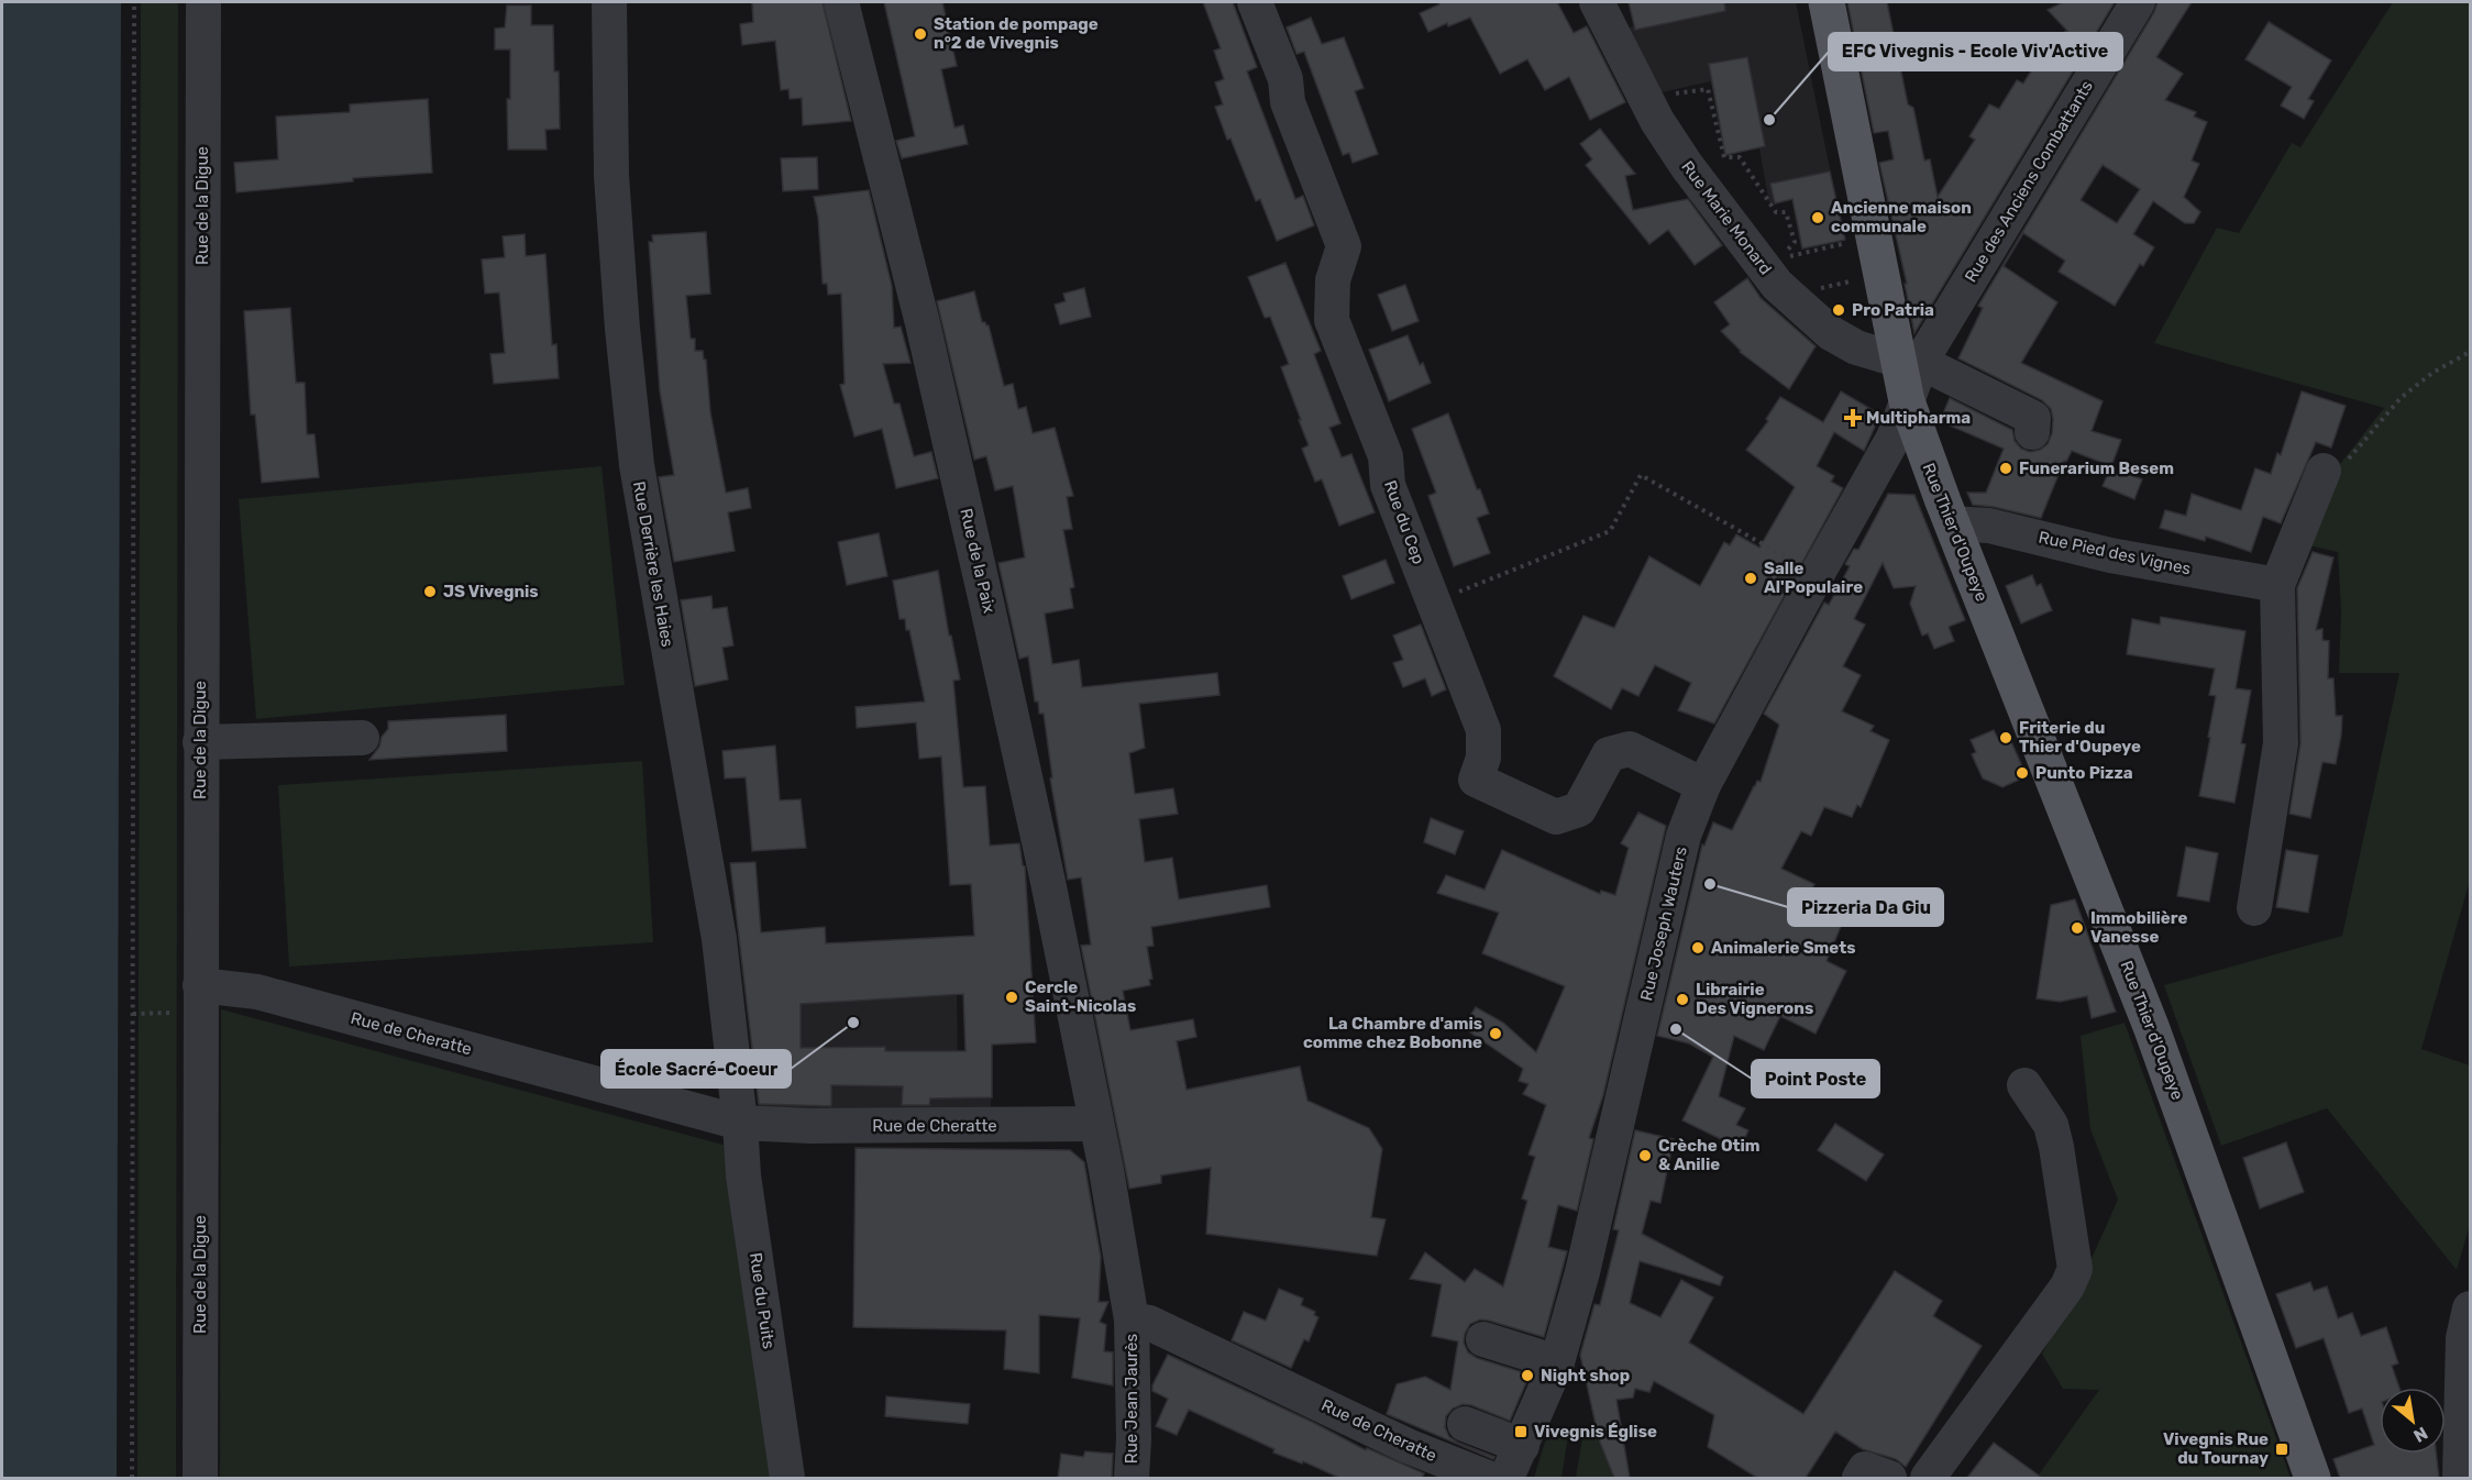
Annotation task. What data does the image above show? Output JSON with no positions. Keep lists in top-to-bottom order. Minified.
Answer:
{"streets":{"main road":["Rue Thier d'Oupeye"],"street":["Rue des Anciens Combattants","Rue de la Digue","Rue Marie Monard","Rue du Cep","Rue Pied des Vignes","Rue de la Paix","Rue Derrière les Haies","Rue Joseph Wauters","Rue de Cheratte","Rue du Puits","Rue Jean Jaurès"]},"crossings":[["Rue des Anciens Combattants","Rue Marie Monard"],["Rue des Anciens Combattants","Rue Thier d'Oupeye"],["Rue de la Digue","Rue de Cheratte"],["Rue Marie Monard","Rue Thier d'Oupeye"],["Rue du Cep","Rue Joseph Wauters"],["Rue Thier d'Oupeye","Rue Pied des Vignes"],["Rue Thier d'Oupeye","Rue Joseph Wauters"],["Rue de la Paix","Rue de Cheratte"],["Rue Derrière les Haies","Rue de Cheratte"],["Rue Derrière les Haies","Rue du Puits"],["Rue de Cheratte","Rue du Puits"],["Rue de Cheratte","Rue Jean Jaurès"]],"places":{"other":["Station de pompage n°2 de Vivegnis","EFC Vivegnis - Ecole Viv'Active","Ancienne maison communale","Pro Patria","Funerarium Besem","Salle Al'Populaire","JS Vivegnis","Friterie du Thier d'Oupeye","Punto Pizza","Pizzeria Da Giu","Immobilière Vanesse","Animalerie Smets","Cercle Saint-Nicolas","Librairie Des Vignerons","École Sacré-Coeur","Point Poste","La Chambre d'amis comme chez Bobonne","Crèche Otim & Anilie","Night shop"],"health":["Multipharma"],"transit":["Vivegnis Église","Vivegnis Rue du Tournay"]},"north":"bottom right"}
